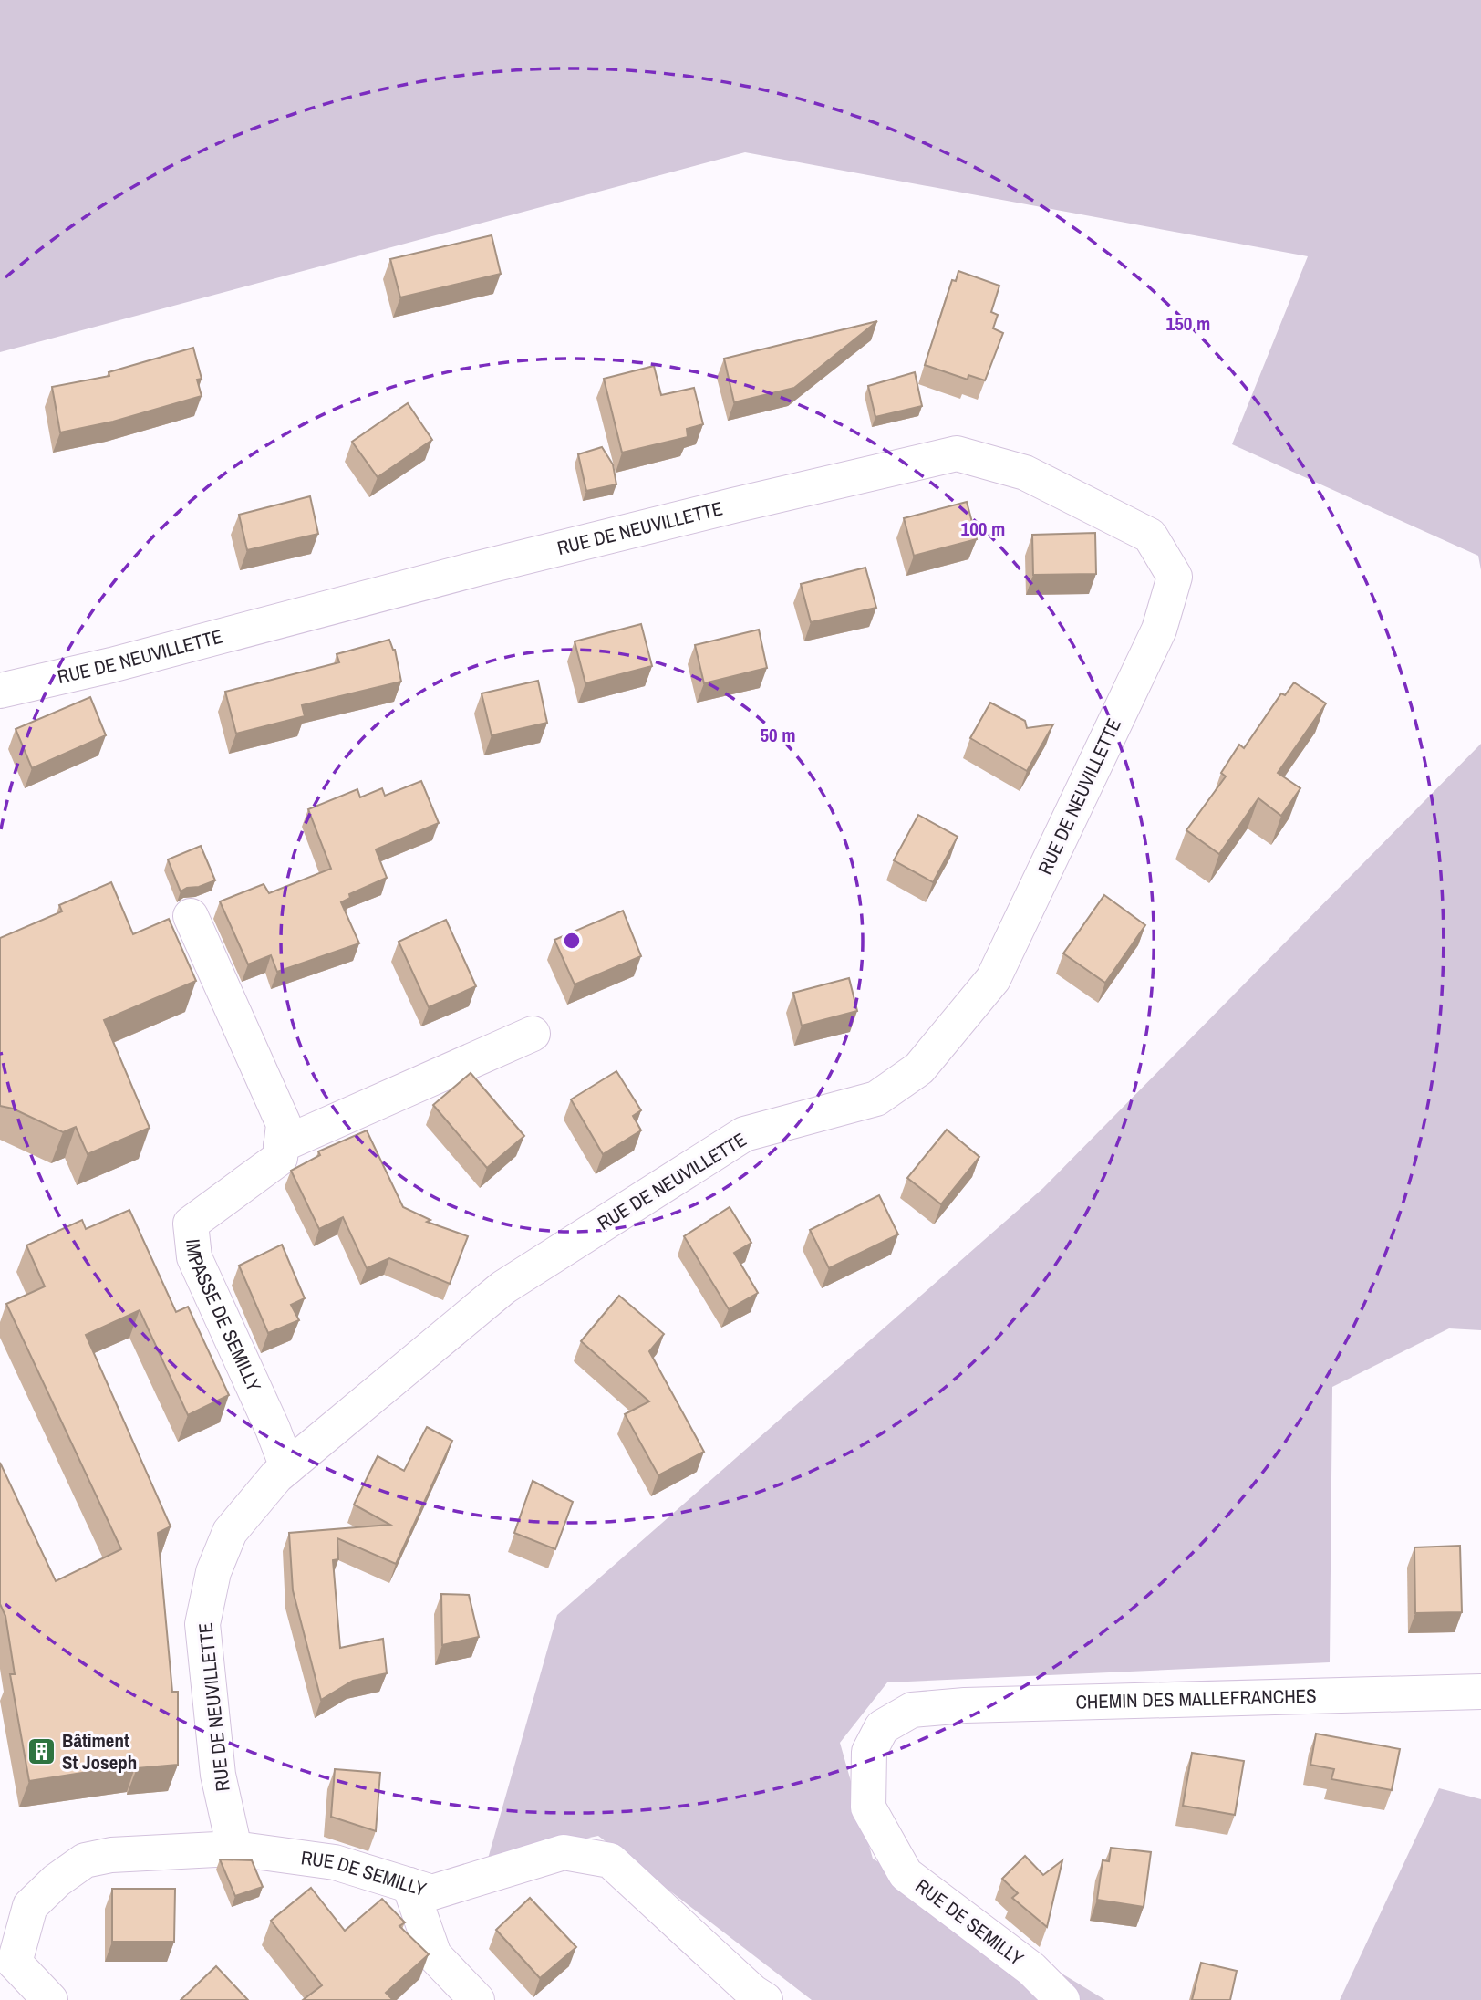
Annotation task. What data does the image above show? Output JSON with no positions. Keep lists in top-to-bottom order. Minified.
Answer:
{"streets":{"street":["RUE DE NEUVILLETTE","IMPASSE DE SEMILLY","CHEMIN DES MALLEFRANCHES","RUE DE SEMILLY"]},"crossings":[["RUE DE NEUVILLETTE","IMPASSE DE SEMILLY"],["RUE DE NEUVILLETTE","RUE DE SEMILLY"],["CHEMIN DES MALLEFRANCHES","RUE DE SEMILLY"]],"places":{"building":["Bâtiment St Joseph"]},"rings":["150 m","100 m","50 m"]}
